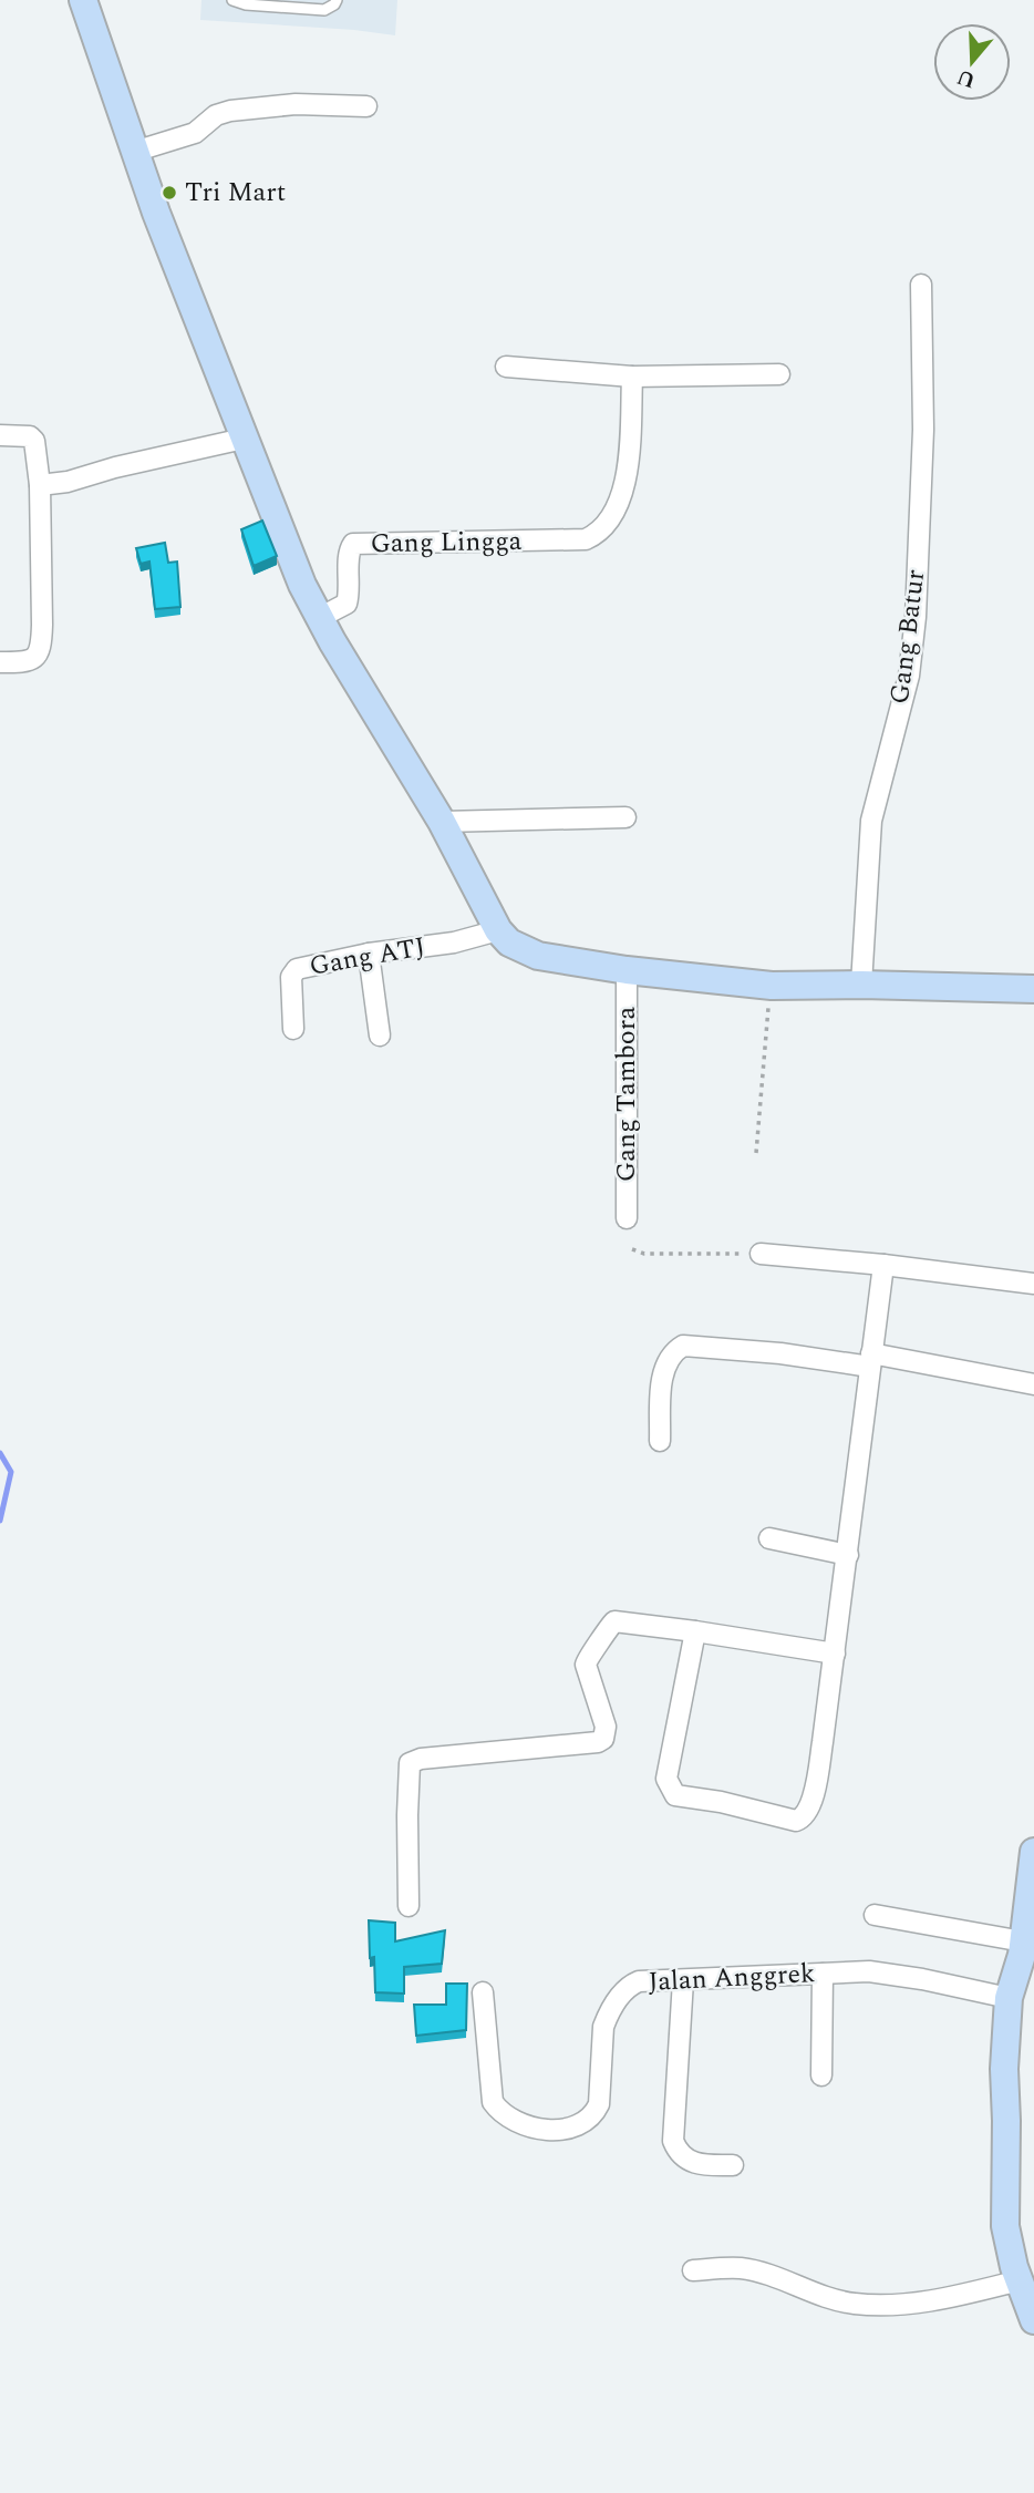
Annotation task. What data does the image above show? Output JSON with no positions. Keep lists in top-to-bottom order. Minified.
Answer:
{"streets":{"street":["Gang Lingga","Gang Batur","Gang ATJ","Gang Tambora","Jalan Anggrek"]},"places":["Tri Mart"],"north":"bottom"}
